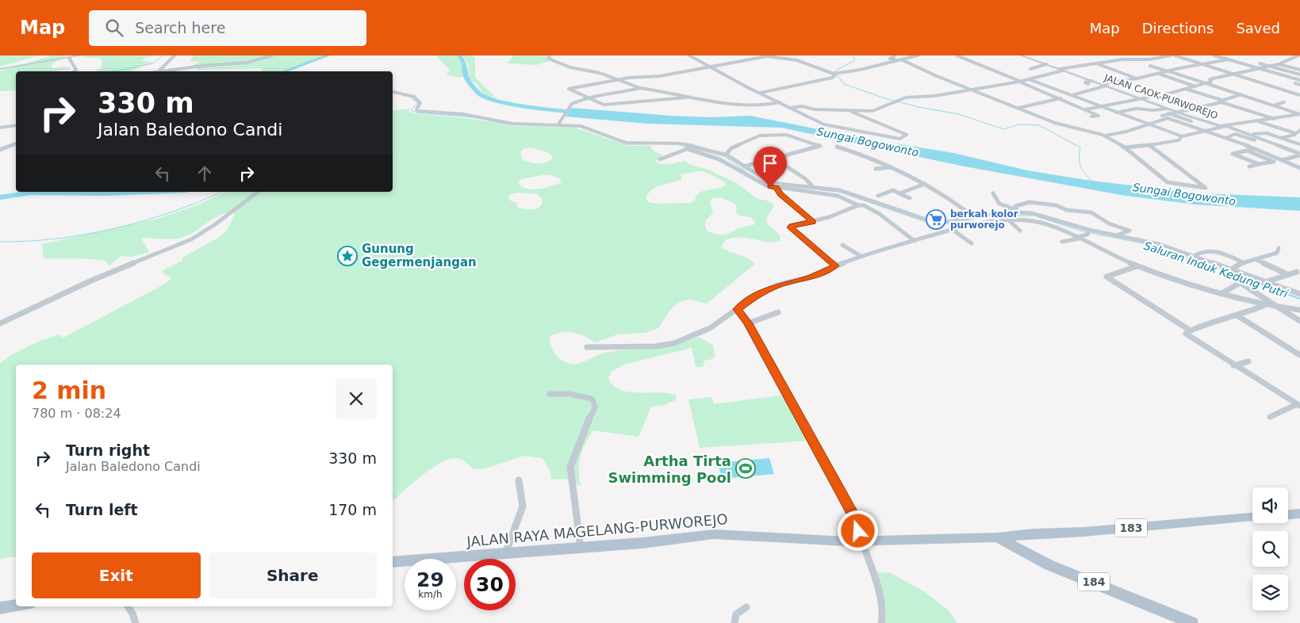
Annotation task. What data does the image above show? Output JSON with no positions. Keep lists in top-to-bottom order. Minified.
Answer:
{"streets":{"main road":["183","JALAN RAYA MAGELANG-PURWOREJO","184"],"street":["JALAN CAOK-PURWOREJO"]},"crossings":[["183","JALAN RAYA MAGELANG-PURWOREJO"],["183","184"],["JALAN RAYA MAGELANG-PURWOREJO","184"]],"water":["Sungai Bogowonto","Saluran Induk Kedung Putri"],"places":{"supermarket":["berkah kolor purworejo"],"place":["Gunung Gegermenjangan"],"sports":["Artha Tirta Swimming Pool"]},"page":{"header":"Map","search":"Search here","nav":["Map","Directions","Saved"],"turn":["330 m","Jalan Baledono Candi"],"heading":["2 min","780 m · 08:24"],"list":[{"name":"Turn right","note":"Jalan Baledono Candi","value":"330 m"},{"name":"Turn left","value":"170 m"}],"buttons":["Exit","Share"],"speed":"29 km/h","limit":"30"}}
